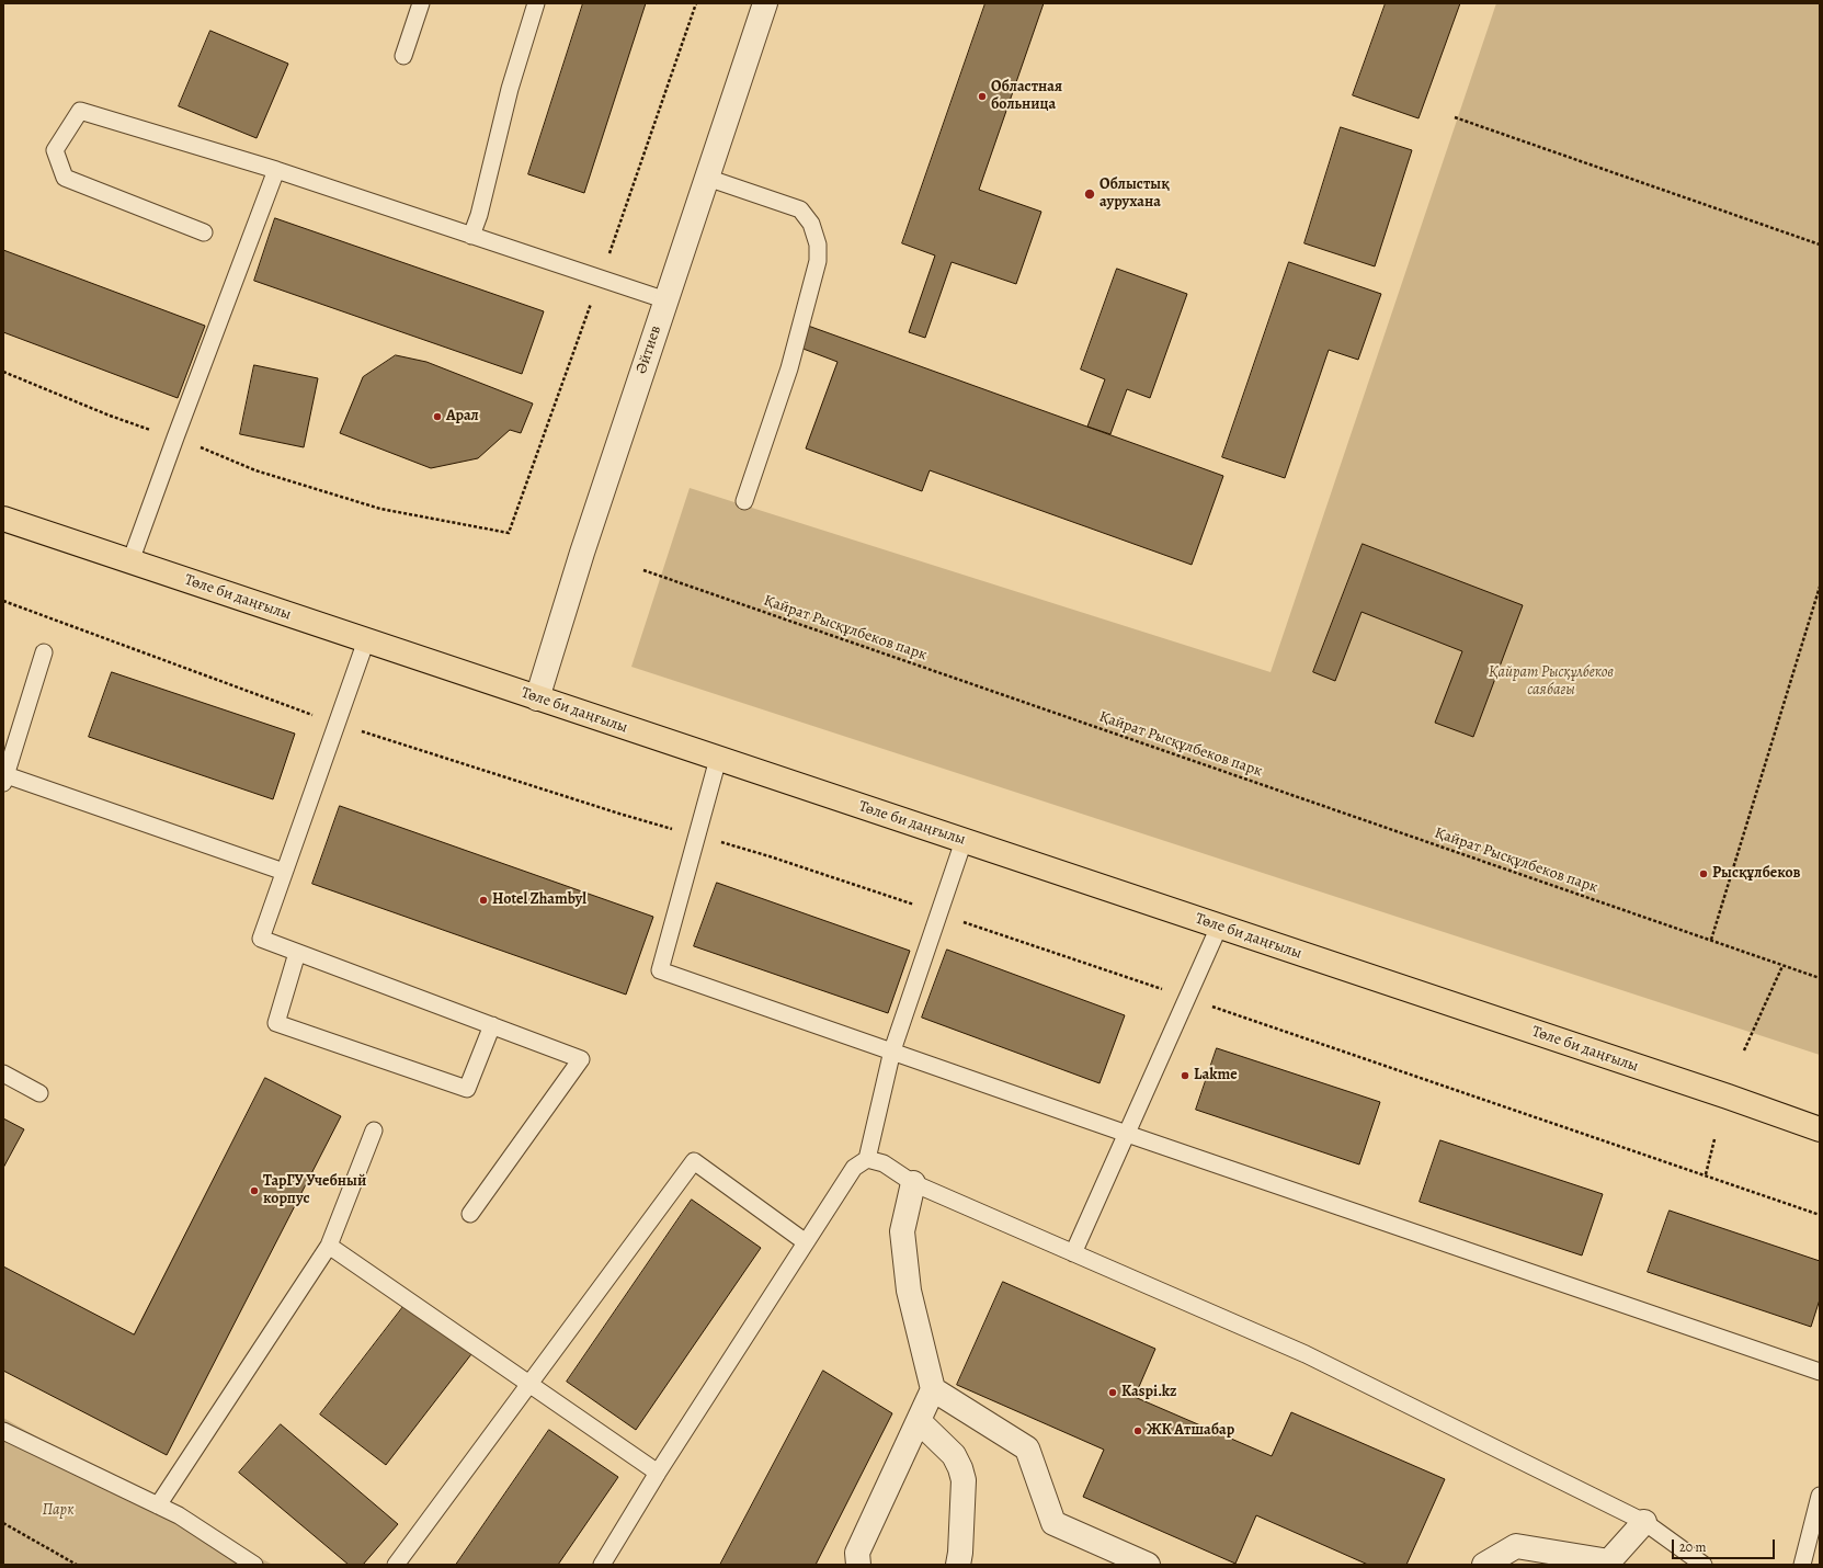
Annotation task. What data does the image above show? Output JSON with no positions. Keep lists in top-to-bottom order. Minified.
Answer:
{"streets":{"main road":["Төле би даңғылы"],"street":["Әйтиев"],"path":["Қайрат Рысқұлбеков парк"]},"crossings":[["Әйтиев","Төле би даңғылы"]],"parks":["Қайрат Рысқұлбеков саябағы","Парк"],"places":["Областная больница","Облыстық аурухана","Арал","Рысқұлбеков","Hotel Zhambyl","Lakme","ТарГУ Учебный корпус","Kaspi.kz","ЖК Атшабар"],"scale_bar":"20 m"}
